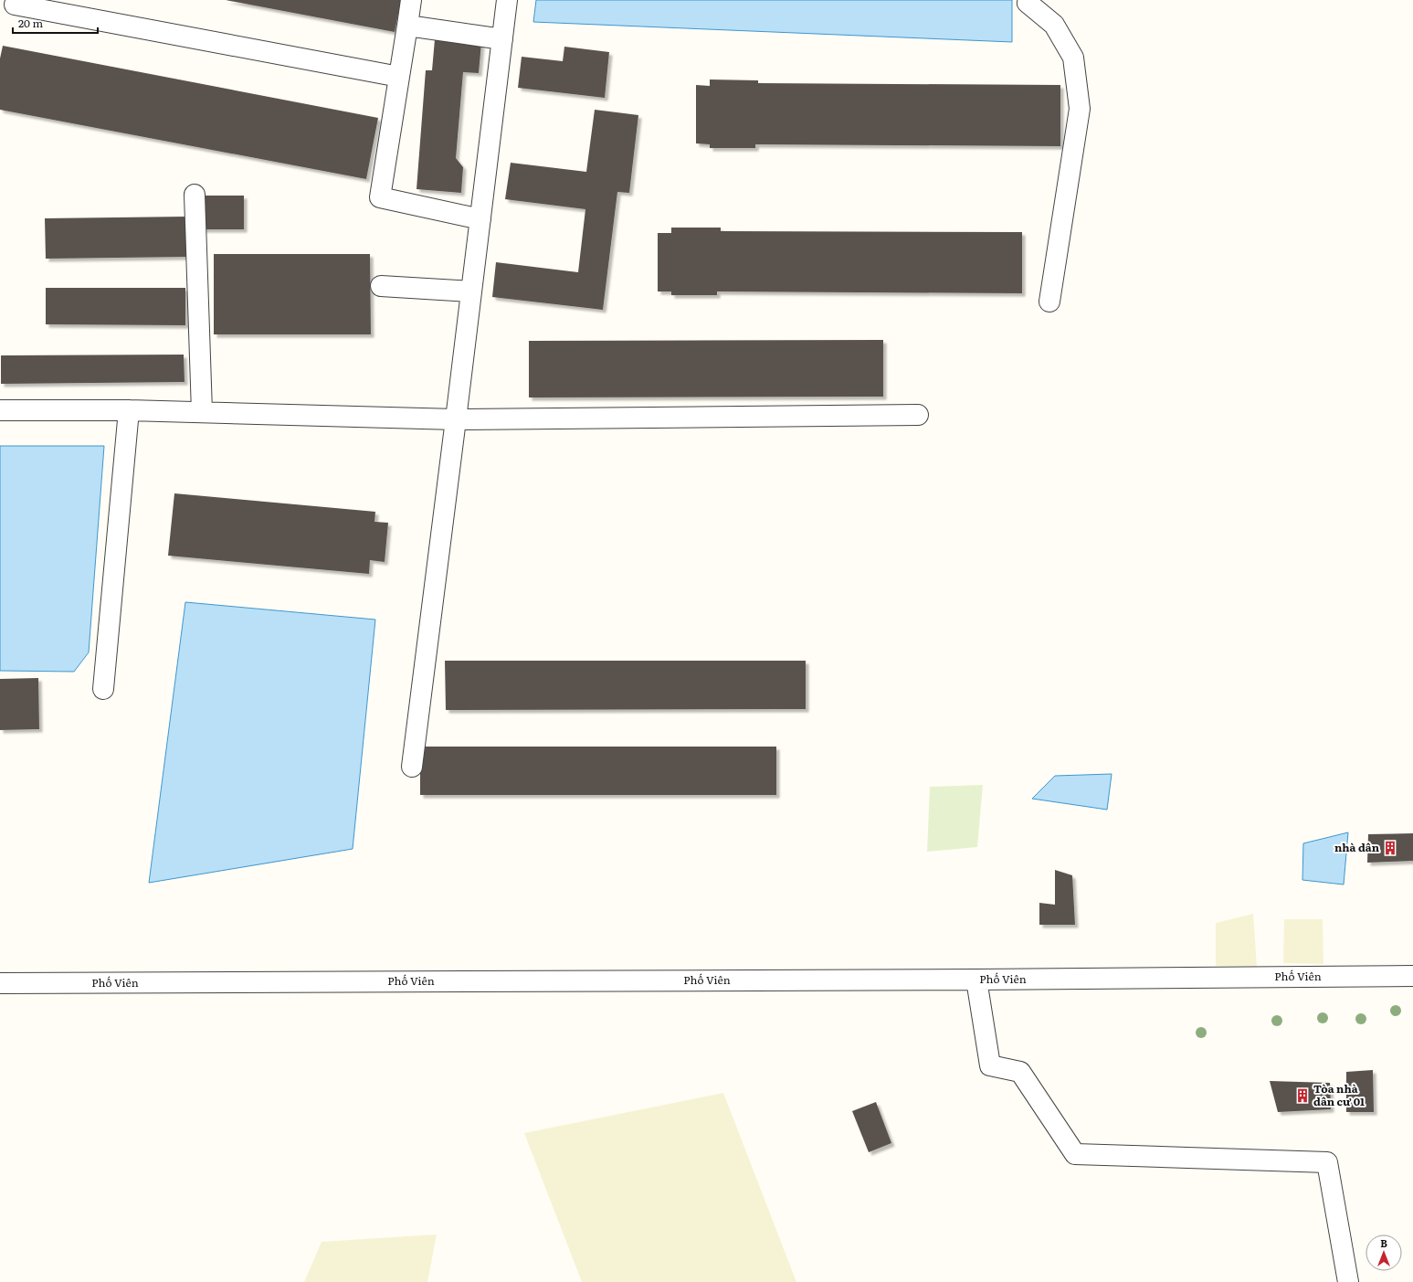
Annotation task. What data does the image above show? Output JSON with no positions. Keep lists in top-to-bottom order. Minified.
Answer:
{"streets":{"street":["Phố Viên"]},"places":{"building":["nhà dân","Tòa nhà dân cư 01"]},"scale_bar":"20 m","north":"top"}
